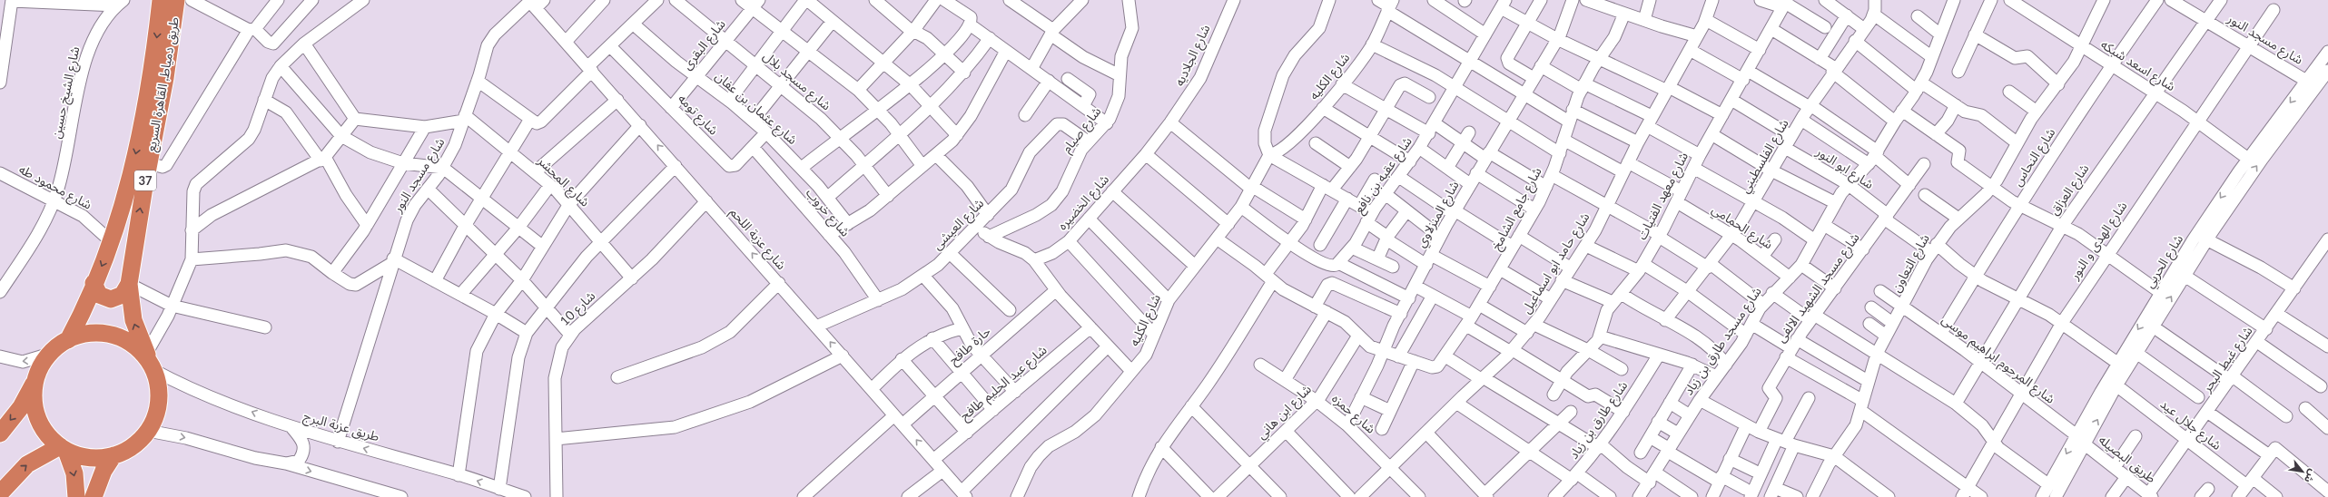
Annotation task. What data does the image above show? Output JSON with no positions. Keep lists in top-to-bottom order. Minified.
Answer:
{"streets":{"highway":["طريق دمياط, القاهرة السريع","37"],"street":["شارع مسجد النور","شارع البقرى","شارع الجلاديه","شارع اسعد شبكه","شارع الكليه","شارع مسجد بلال","شارع الشيخ حسين","شارع عثمان بن عفان","شارع تومه","شارع صيام","شارع الفلسطيني","شارع النحاس","شارع ابو النور","شارع عقبه بن نافع","شارع المحشر","شارع محمود طه","شارع العزاق","شارع معهد الفتيات","شارع الخضيره","شارع جامع الشامخ","شارع خروب","شارع المنزلاوي","شارع العيشى","شارع الحمامي","شارع عزبة اللحم","شارع الهدى و النور","شارع الحربي","شارع حامد ابو اسماعيل","شارع التعاون","شارع مسجد الشهيد الالفى","شارع 10","شارع مسجد طارق بن زياد","حارة طافح","شارع المرحوم ابراهيم موسى","شارع غيط البحر","شارع عبد الحليم طافح","شارع ابن هاني","شارع حمزه","شارع طارق بن زياد","شارع جلال عيد","طريق عزبة البرج","طريق البصيله"]},"crossings":[["شارع مسجد النور","شارع المحشر"],["شارع مسجد النور","شارع العزاق"],["شارع مسجد النور","شارع عزبة اللحم"],["شارع مسجد النور","شارع الهدى و النور"],["شارع مسجد النور","شارع الحربي"],["شارع مسجد النور","طريق عزبة البرج"],["شارع البقرى","شارع مسجد بلال"],["شارع البقرى","شارع عثمان بن عفان"],["شارع البقرى","شارع تومه"],["شارع الجلاديه","شارع الخضيره"],["شارع اسعد شبكه","شارع النحاس"],["شارع اسعد شبكه","شارع العزاق"],["شارع اسعد شبكه","شارع الهدى و النور"],["شارع اسعد شبكه","شارع الحربي"],["شارع اسعد شبكه","شارع التعاون"],["طريق دمياط, القاهرة السريع","شارع محمود طه"],["طريق دمياط, القاهرة السريع","طريق عزبة البرج"],["شارع الشيخ حسين","شارع محمود طه"],["شارع عثمان بن عفان","شارع تومه"],["شارع تومه","شارع خروب"],["شارع صيام","شارع العيشى"],["شارع الفلسطيني","شارع ابو النور"],["شارع الفلسطيني","شارع الحمامي"],["شارع النحاس","شارع ابو النور"],["شارع النحاس","شارع المرحوم ابراهيم موسى"],["شارع ابو النور","شارع العزاق"],["شارع ابو النور","شارع الهدى و النور"],["شارع ابو النور","شارع الحربي"],["شارع ابو النور","شارع التعاون"],["شارع ابو النور","شارع مسجد الشهيد الالفى"],["شارع ابو النور","شارع مسجد طارق بن زياد"],["شارع المحشر","شارع 10"],["شارع العزاق","شارع المرحوم ابراهيم موسى"],["شارع معهد الفتيات","شارع الحمامي"],["شارع جامع الشامخ","شارع الحمامي"],["شارع خروب","شارع العيشى"],["شارع المنزلاوي","شارع حمزه"],["شارع العيشى","شارع عزبة اللحم"],["شارع الحمامي","شارع حامد ابو اسماعيل"],["شارع الحمامي","شارع مسجد طارق بن زياد"],["شارع عزبة اللحم","شارع 10"],["شارع عزبة اللحم","حارة طافح"],["شارع عزبة اللحم","شارع عبد الحليم طافح"],["شارع الهدى و النور","شارع المرحوم ابراهيم موسى"],["شارع الحربي","شارع المرحوم ابراهيم موسى"],["شارع الحربي","شارع جلال عيد"],["شارع الحربي","طريق البصيله"],["شارع حامد ابو اسماعيل","شارع حمزه"],["شارع التعاون","شارع المرحوم ابراهيم موسى"],["شارع المرحوم ابراهيم موسى","طريق البصيله"],["شارع غيط البحر","شارع جلال عيد"],["شارع غيط البحر","طريق البصيله"],["شارع ابن هاني","شارع حمزه"]],"north":"bottom right"}
